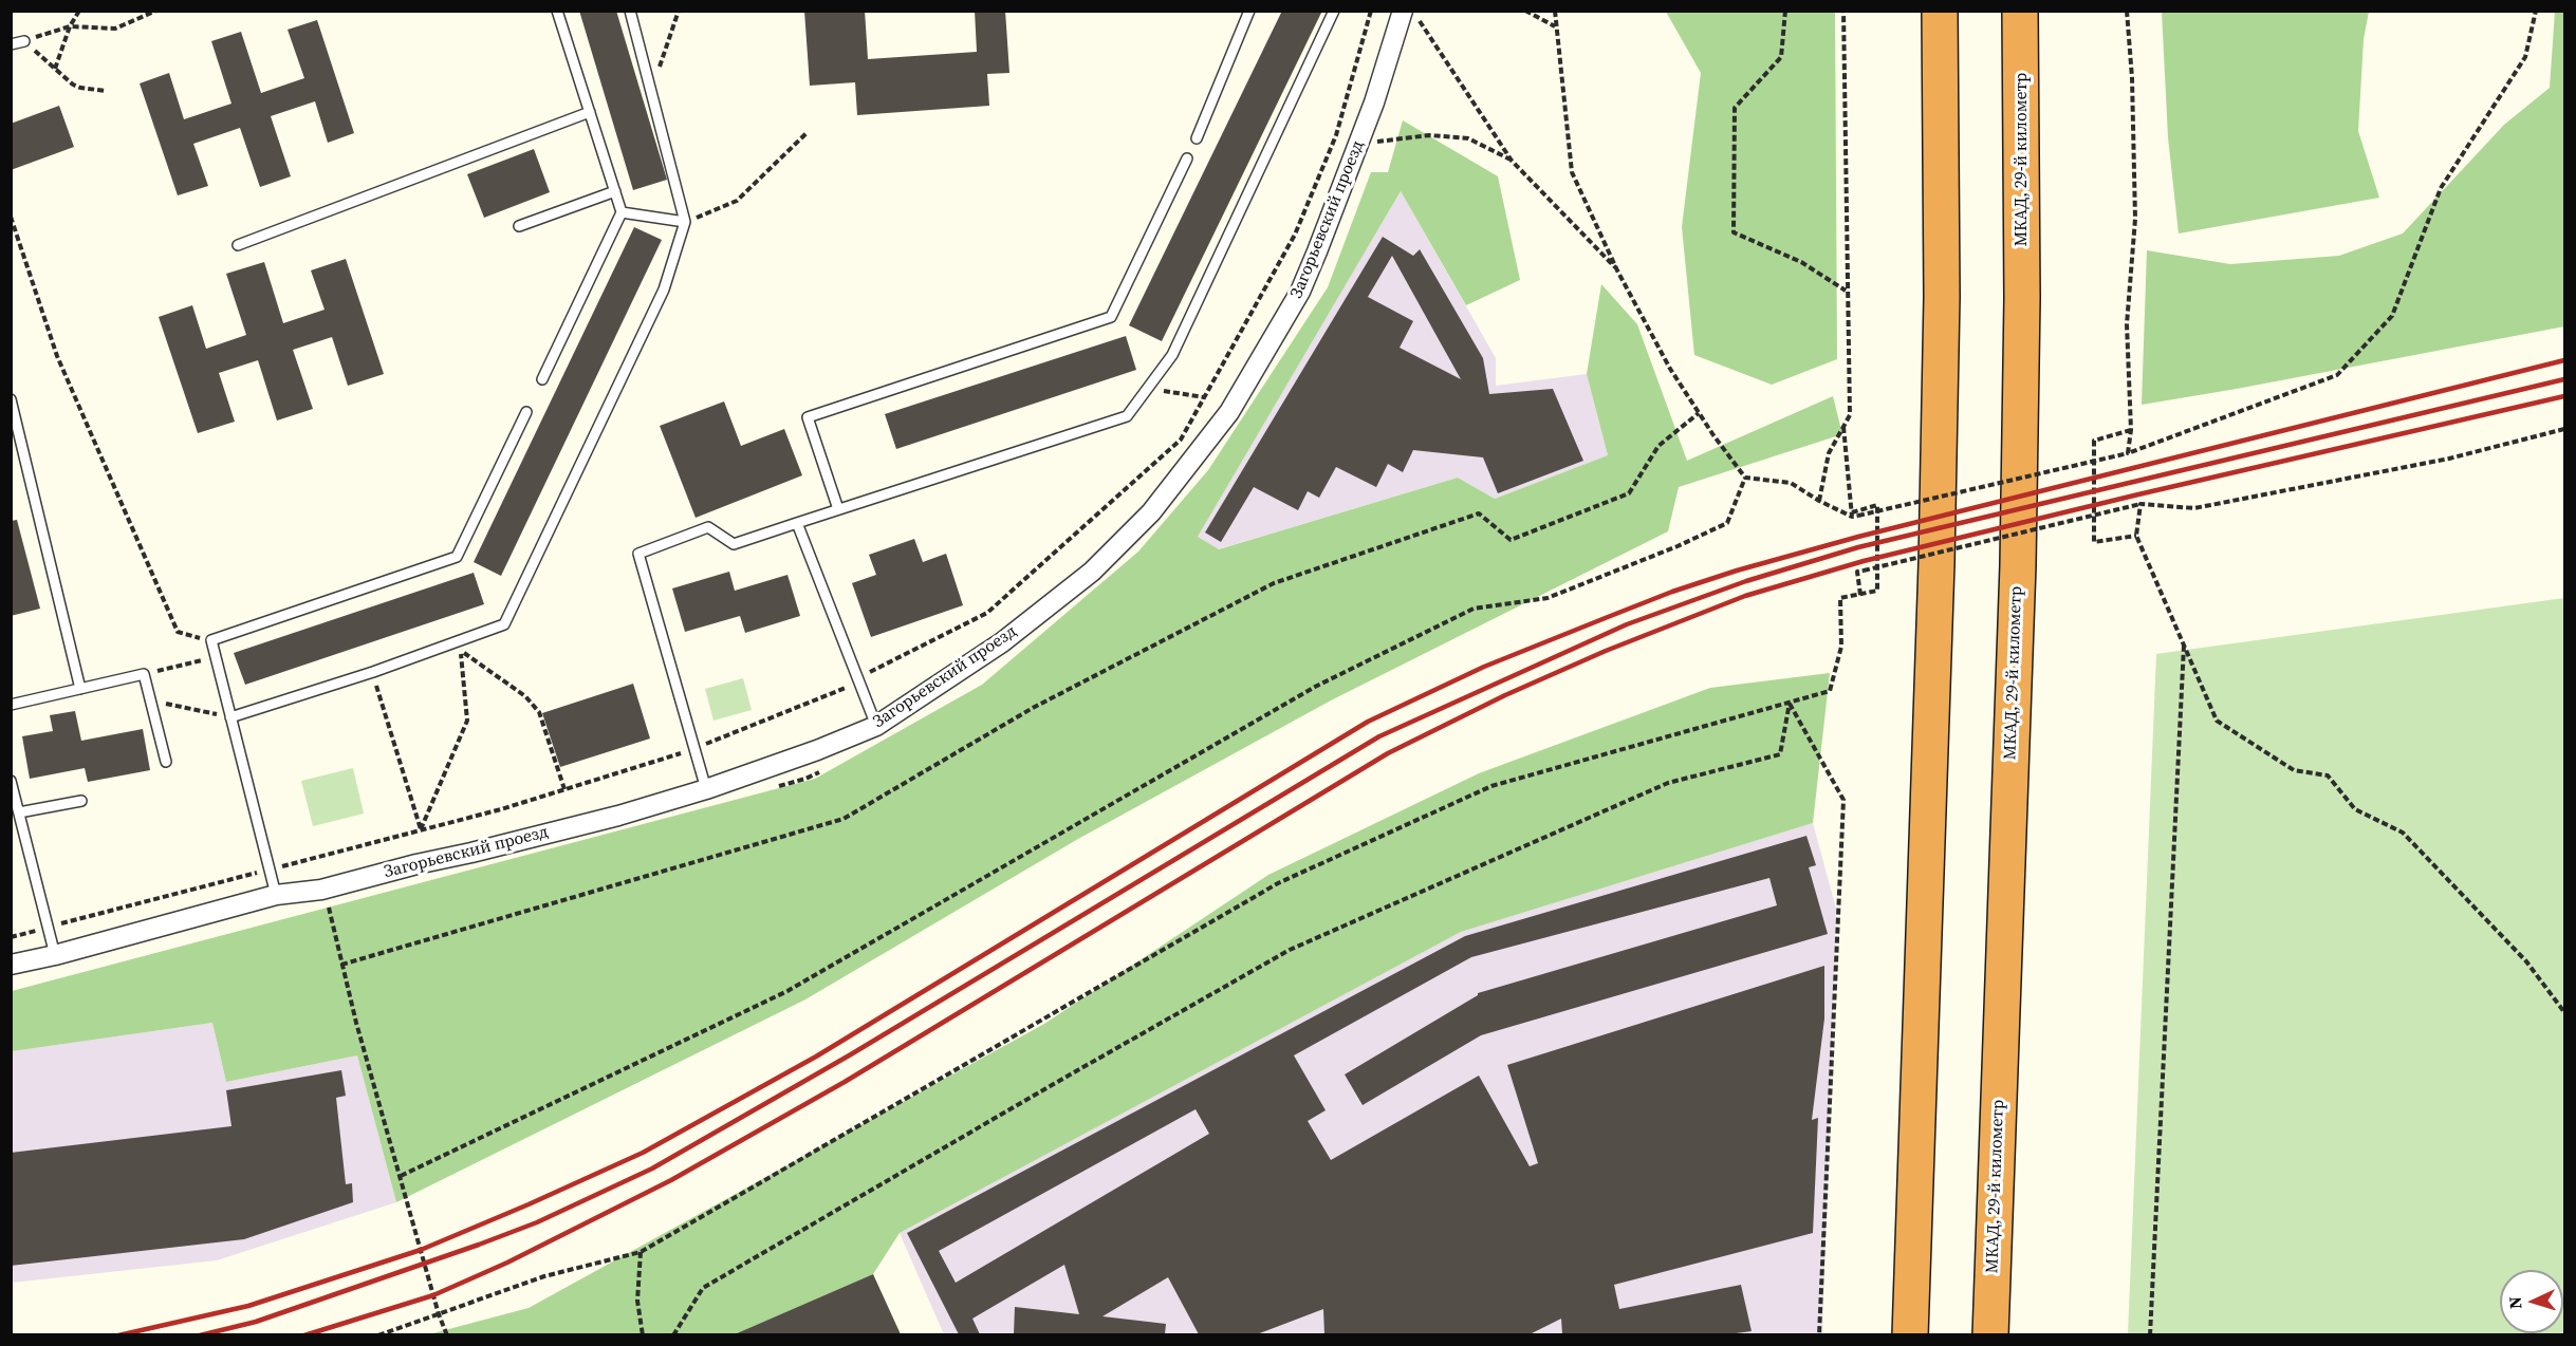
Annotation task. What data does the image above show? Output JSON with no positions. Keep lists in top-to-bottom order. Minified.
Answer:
{"streets":{"highway":["МКАД, 29-й километр"],"street":["Загорьевский проезд"]},"north":"left"}
